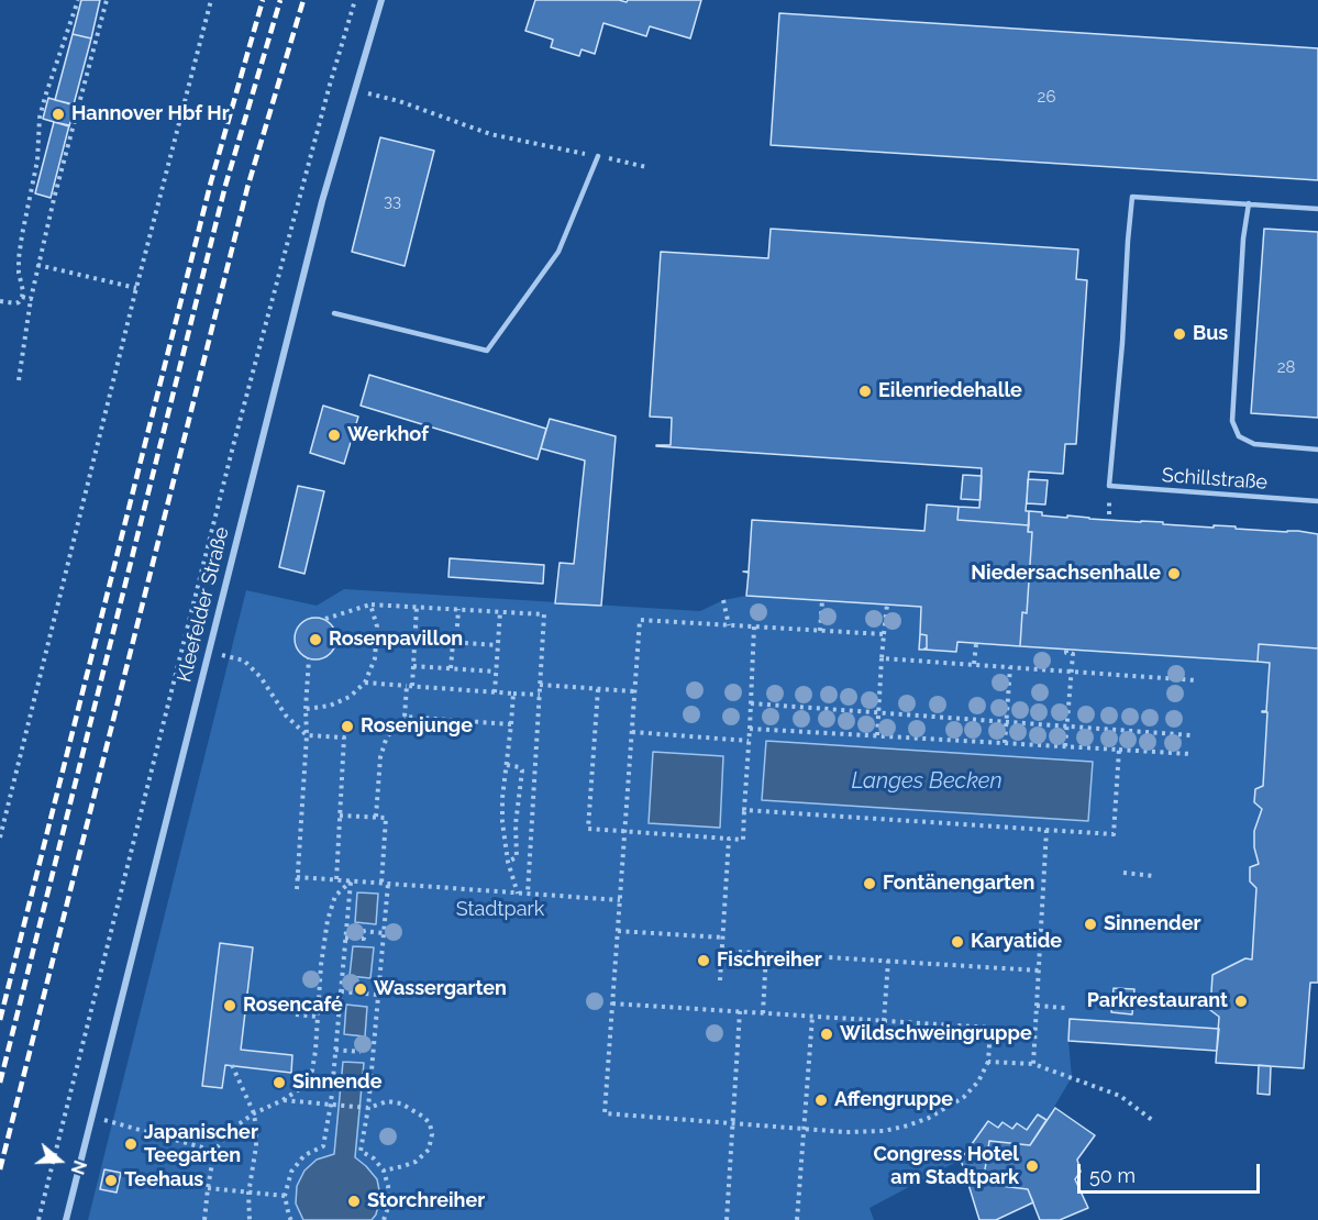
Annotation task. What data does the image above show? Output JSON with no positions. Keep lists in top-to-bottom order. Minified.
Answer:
{"streets":{"street":["Kleefelder Straße"],"lane":["Schillstraße"]},"water":["Langes Becken"],"parks":["Stadtpark"],"places":["Hannover Hbf Hr","Bus","Eilenriedehalle","Werkhof","Niedersachsenhalle","Rosenpavillon","Rosenjunge","Fontänengarten","Sinnender","Karyatide","Fischreiher","Wassergarten","Parkrestaurant","Rosencafé","Wildschweingruppe","Sinnende","Affengruppe","Japanischer Teegarten","Congress Hotel am Stadtpark","Teehaus","Storchreiher"],"house_numbers":["26","33","28"],"scale_bar":"50 m","north":"right"}
